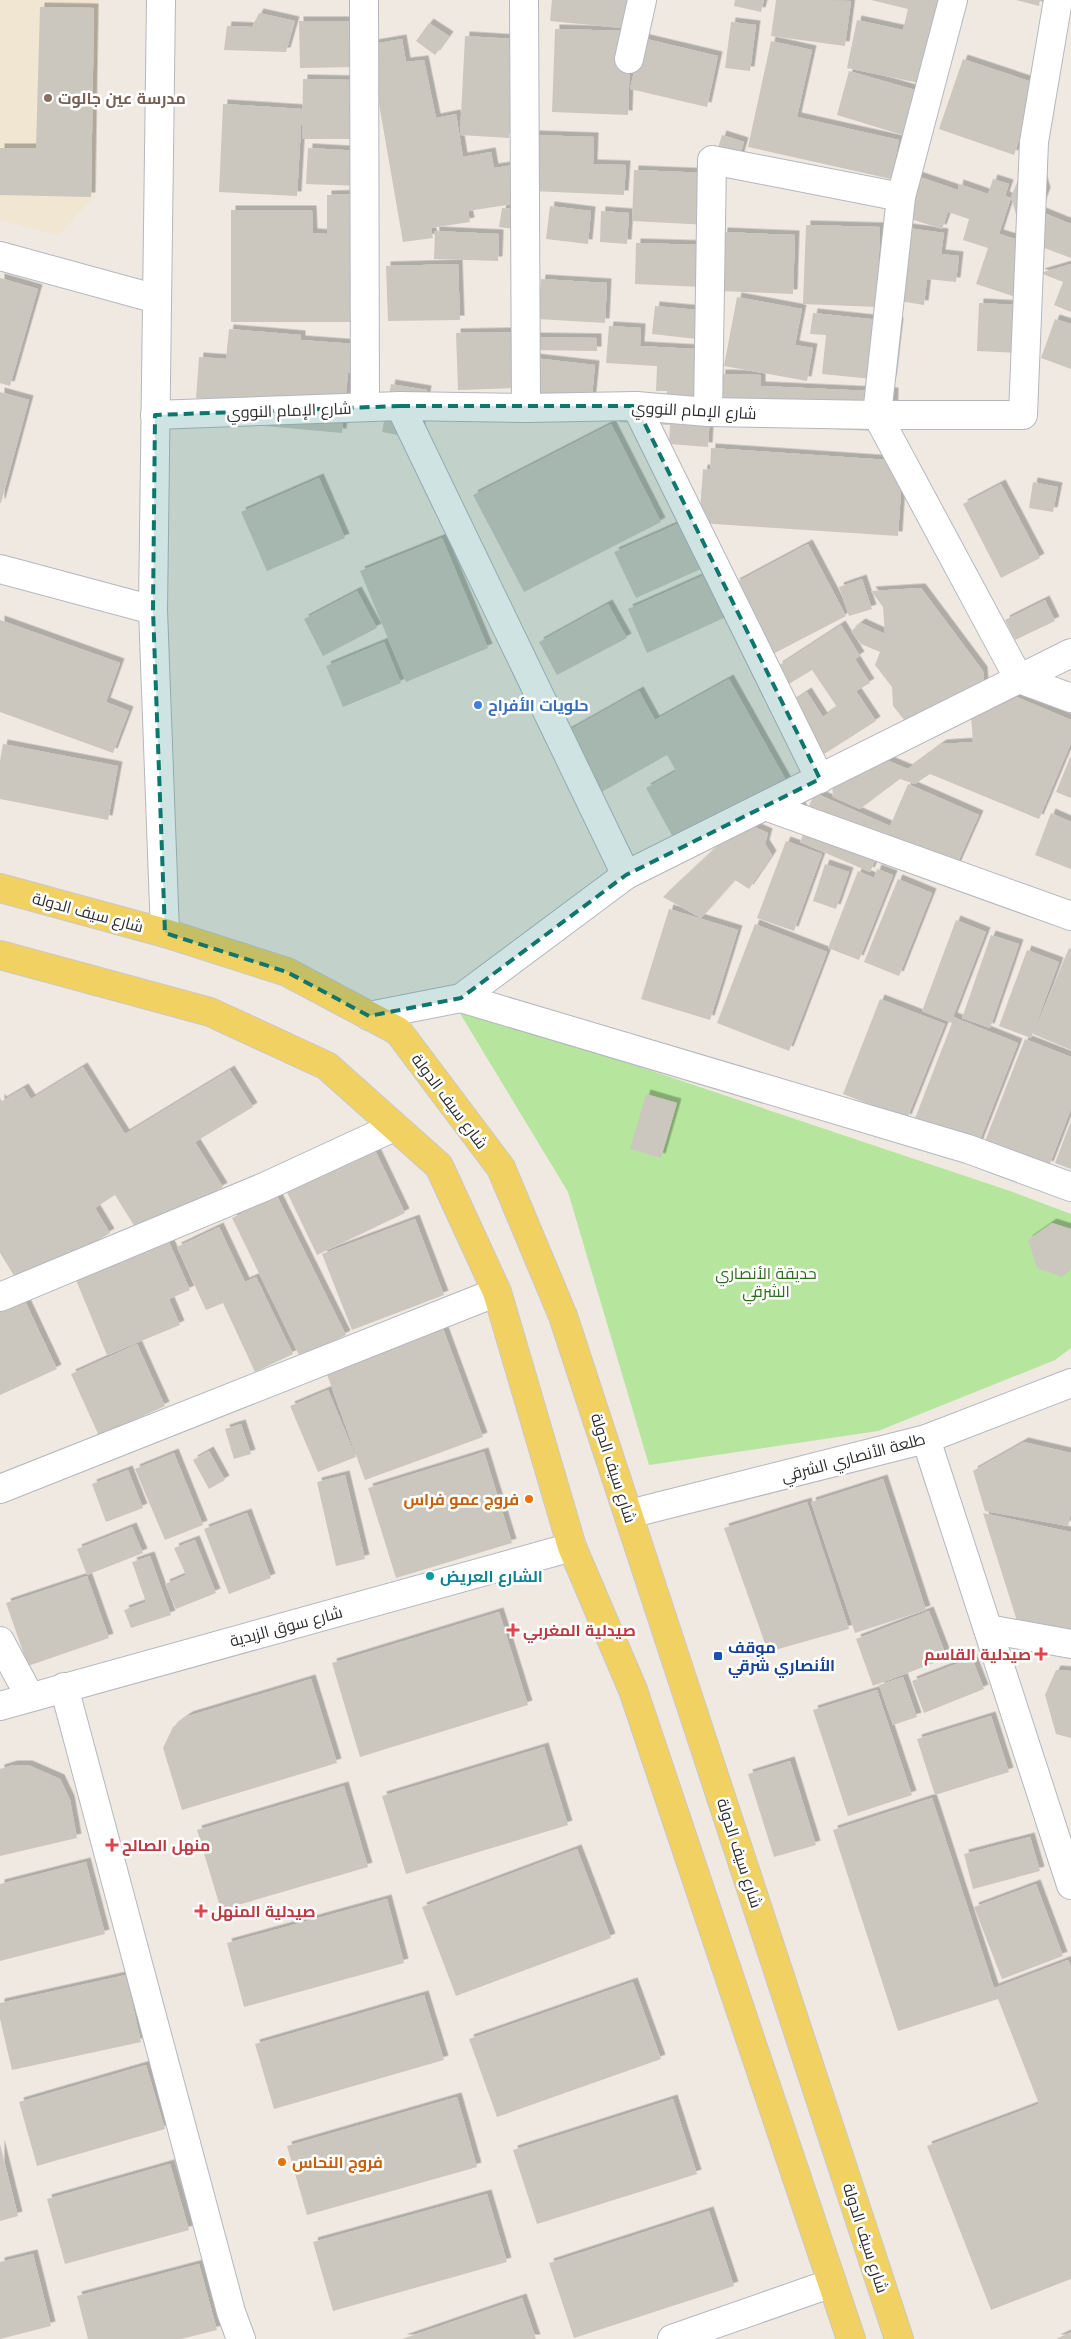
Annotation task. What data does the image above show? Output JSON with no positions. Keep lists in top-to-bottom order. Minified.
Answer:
{"streets":{"main road":["شارع سيف الدولة"],"street":["شارع الإمام النووي","طلعة الأنصاري الشرقي","شارع سوق الزبدية"]},"crossings":[["شارع سيف الدولة","طلعة الأنصاري الشرقي"]],"parks":["حديقة الأنصاري الشرقي"],"places":{"other":["مدرسة عين جالوت","حلويات الأفراح","فروج عمو فراس","الشارع العريض","فروج النحاس"],"health":["صيدلية المغربي","صيدلية القاسم","منهل الصالح","صيدلية المنهل"],"transit":["موقف الأنصاري شرقي"]}}
